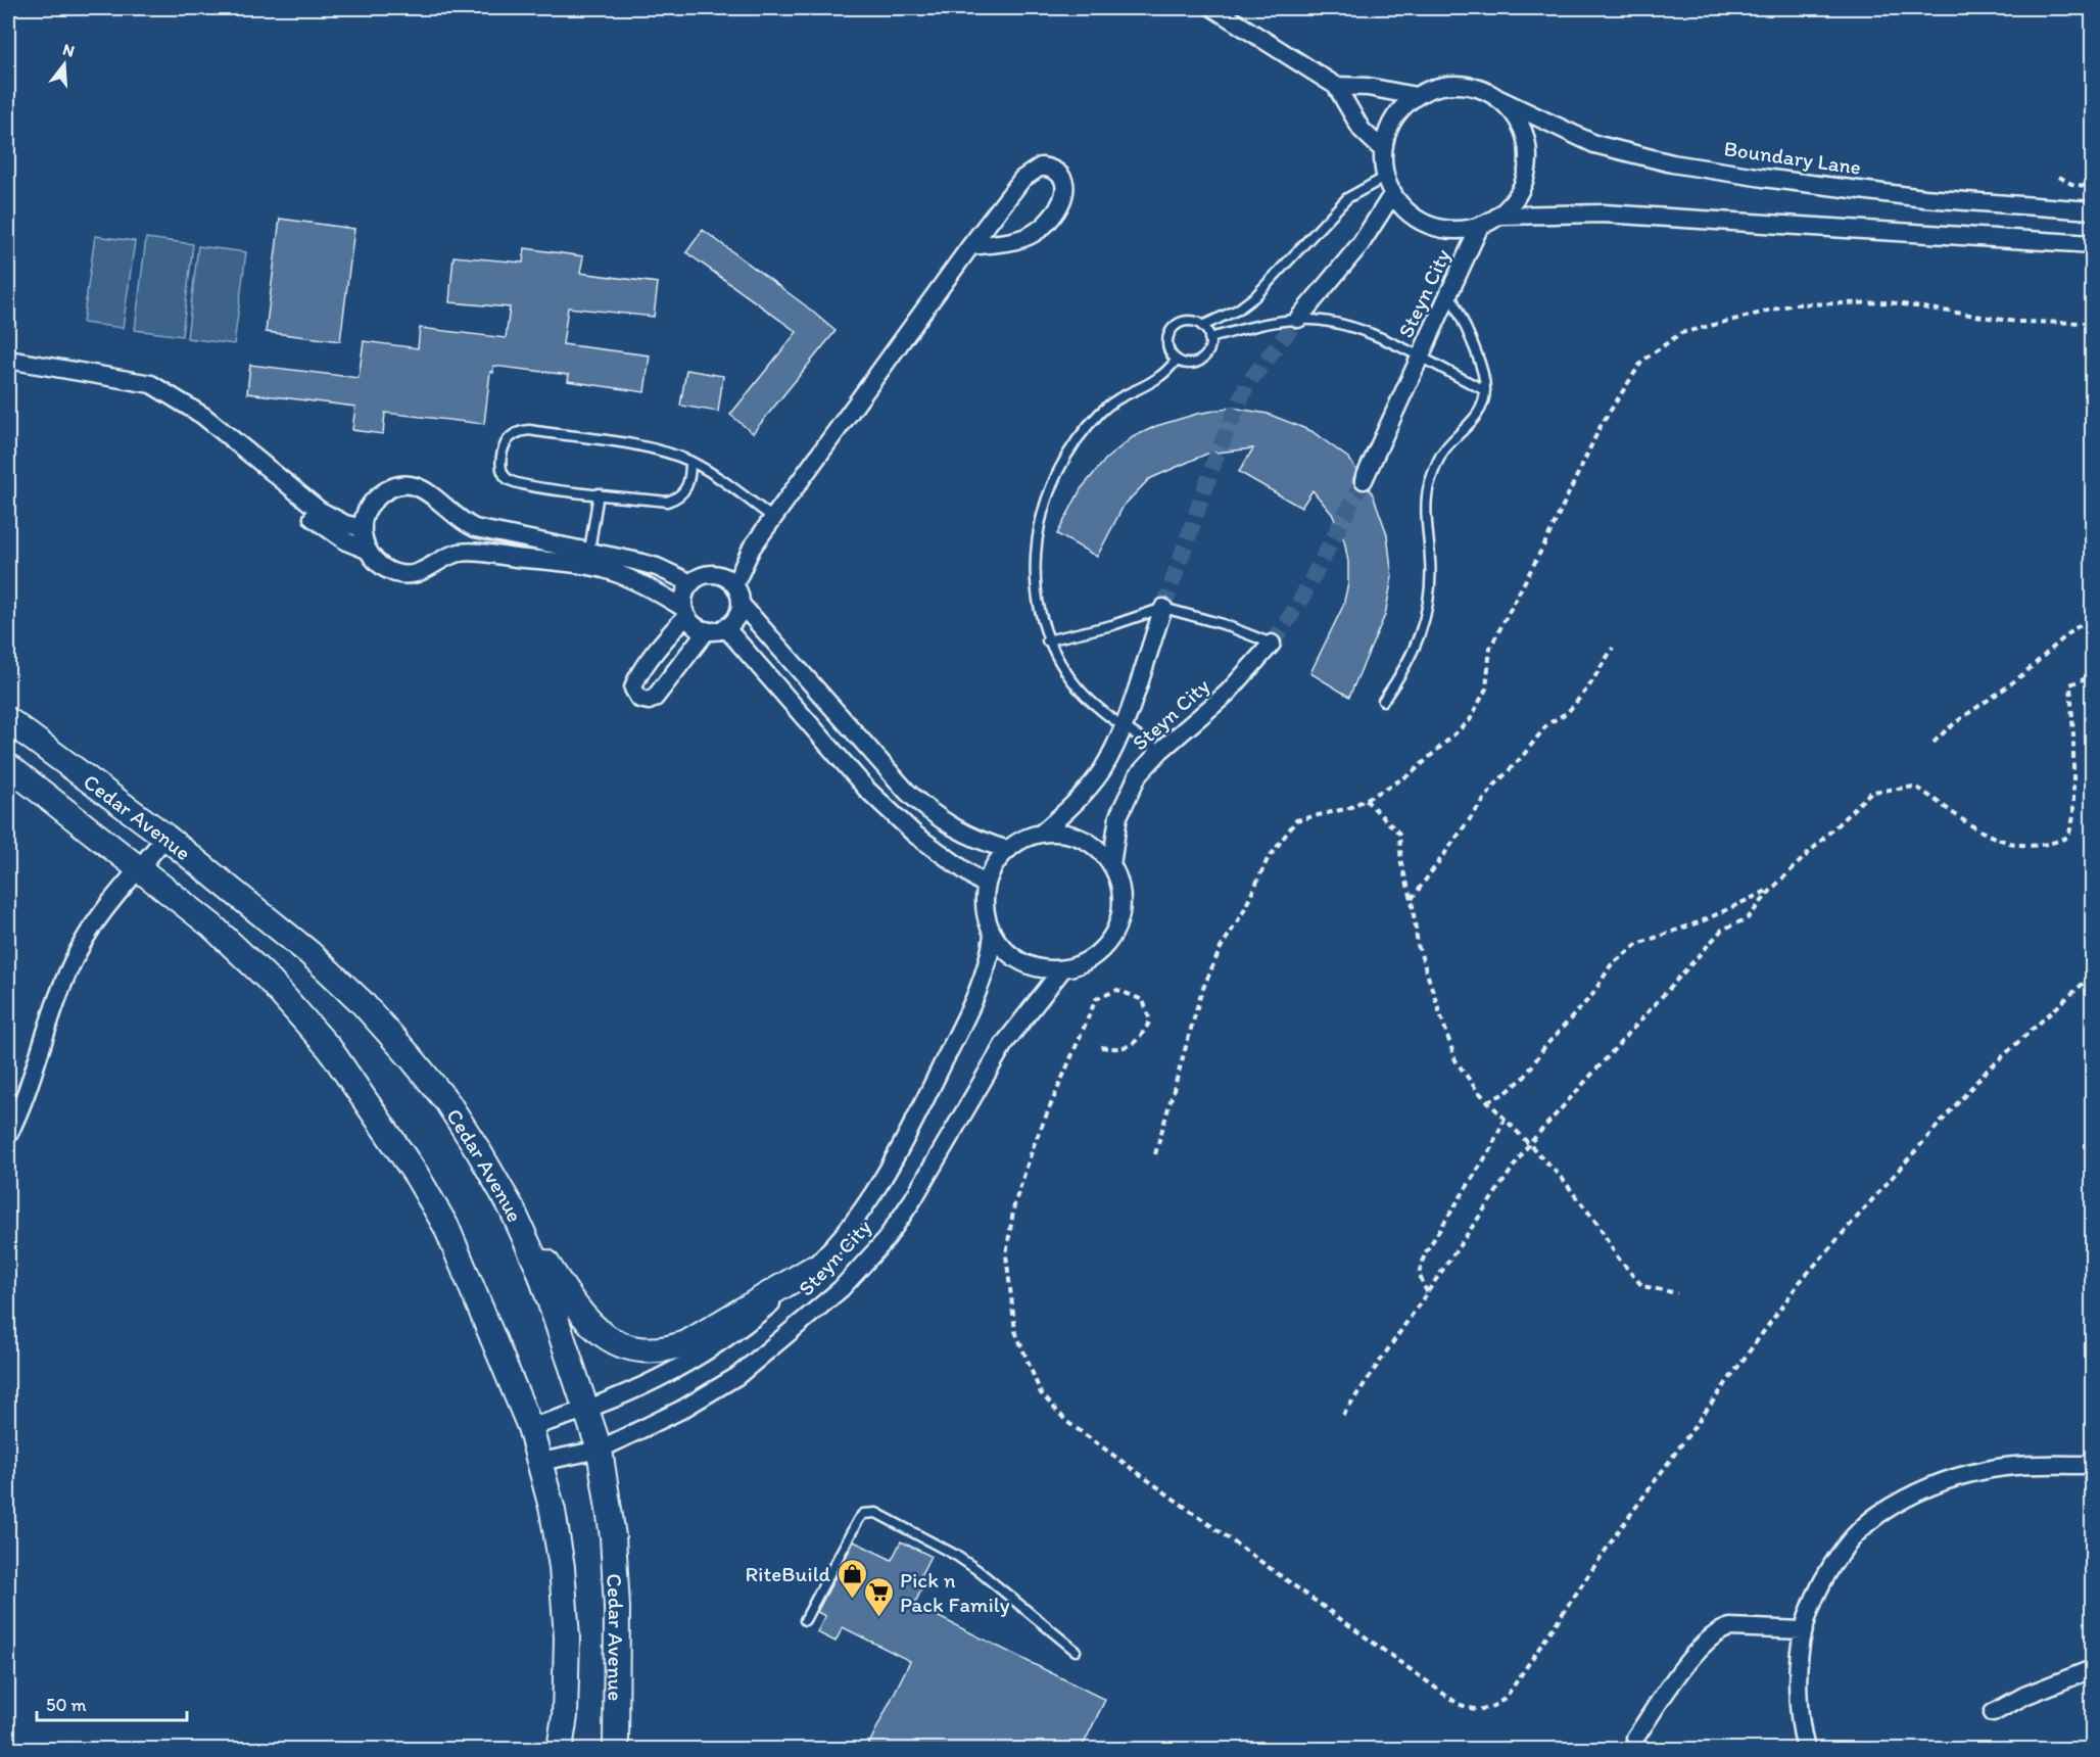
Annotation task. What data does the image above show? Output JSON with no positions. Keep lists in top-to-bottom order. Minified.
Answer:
{"streets":{"main road":["Cedar Avenue"],"street":["Boundary Lane","Steyn City"]},"crossings":[["Boundary Lane","Steyn City"],["Steyn City","Cedar Avenue"]],"places":{"shop":["RiteBuild"],"supermarket":["Pick n Pack Family"]},"scale_bar":"50 m","north":"top"}
